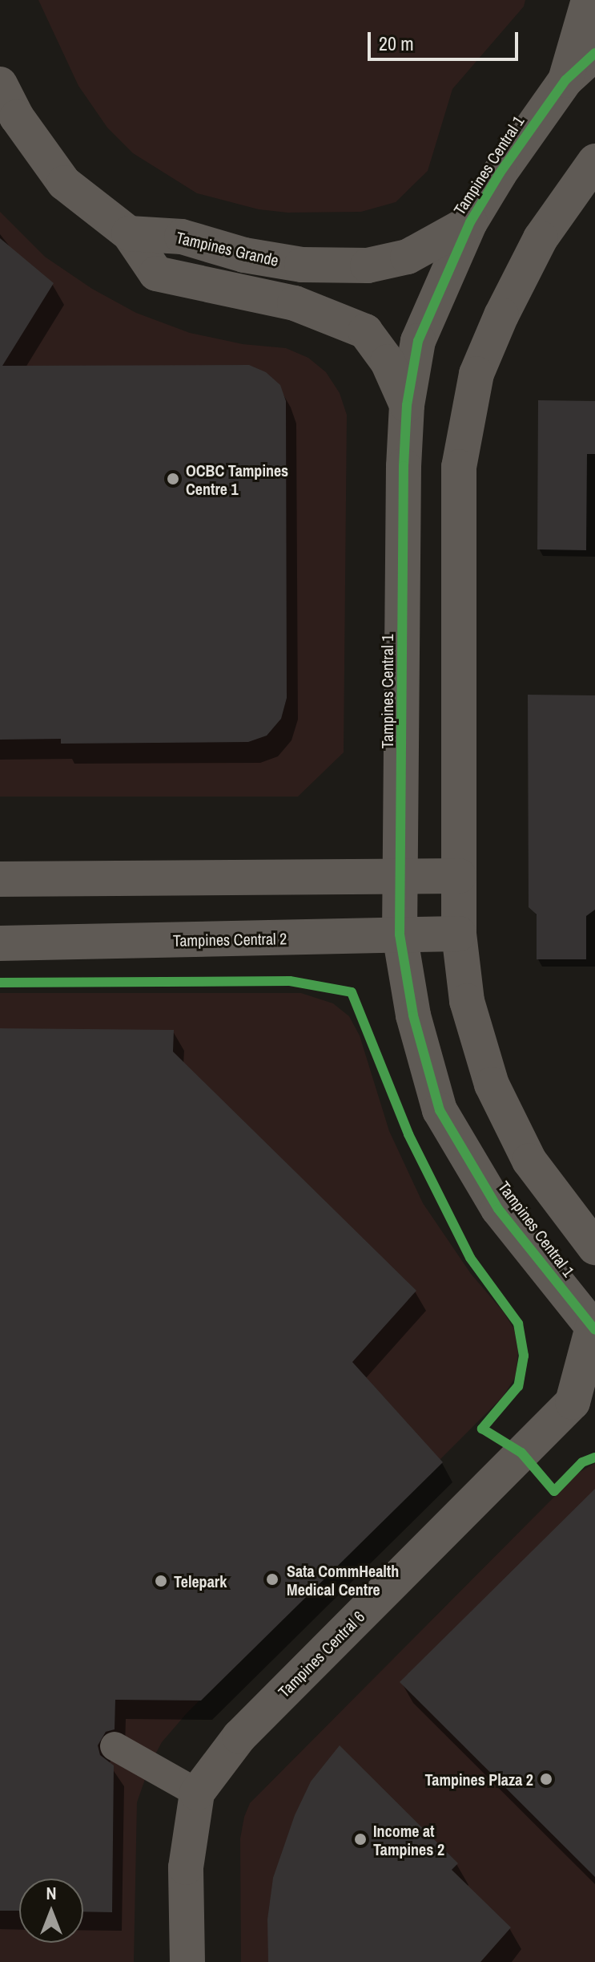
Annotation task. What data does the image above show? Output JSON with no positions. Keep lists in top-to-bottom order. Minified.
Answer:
{"streets":{"street":["Tampines Central 1","Tampines Grande","Tampines Central 2","Tampines Central 6"]},"crossings":[["Tampines Central 1","Tampines Grande"],["Tampines Central 1","Tampines Central 2"],["Tampines Central 1","Tampines Central 6"]],"places":["OCBC Tampines Centre 1","Sata CommHealth Medical Centre","Telepark","Tampines Plaza 2","Income at Tampines 2"],"scale_bar":"20 m","north":"top"}
